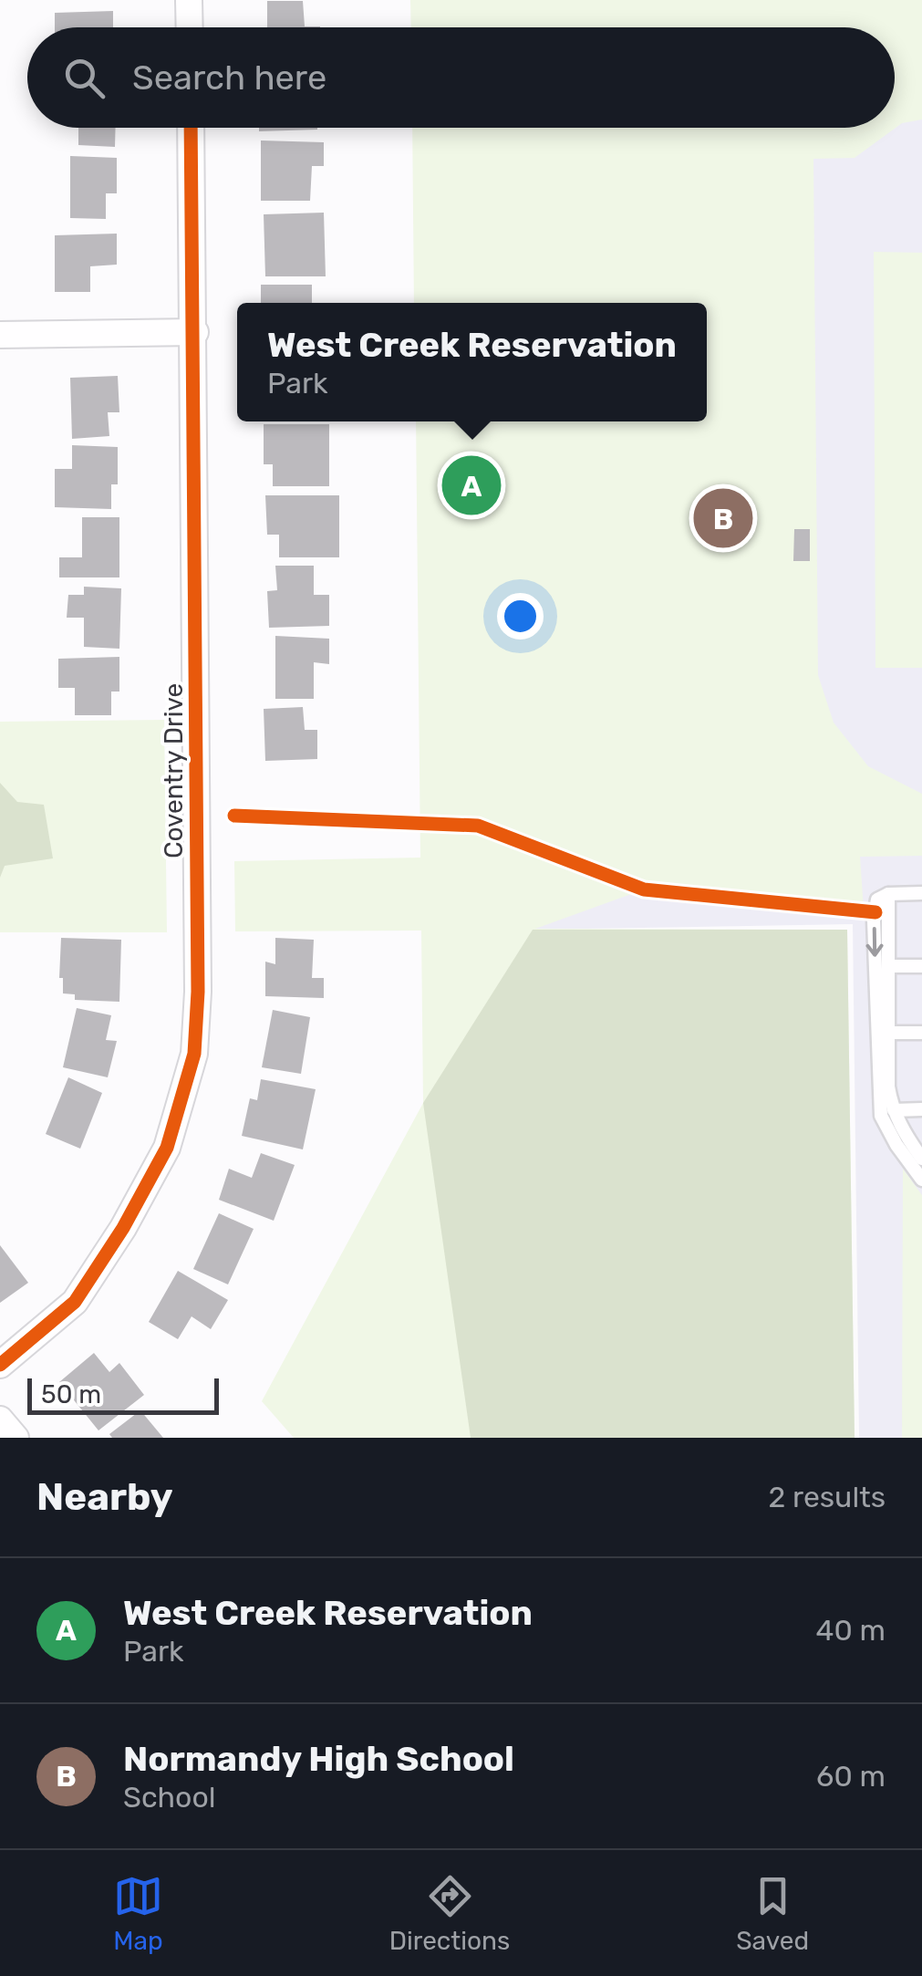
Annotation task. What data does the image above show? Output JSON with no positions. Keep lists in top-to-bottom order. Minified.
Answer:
{"streets":{"street":["Coventry Drive"]},"scale_bar":"50 m","page":{"search":"Search here","popup":["West Creek Reservation","Park"],"pins":["A","B"],"scale":"50 m","heading":["Nearby","2 results"],"list":[{"mark":"A","name":"West Creek Reservation","note":"Park","value":"40 m"},{"mark":"B","name":"Normandy High School","note":"School","value":"60 m"}],"nav":["Map","Directions","Saved"]}}
